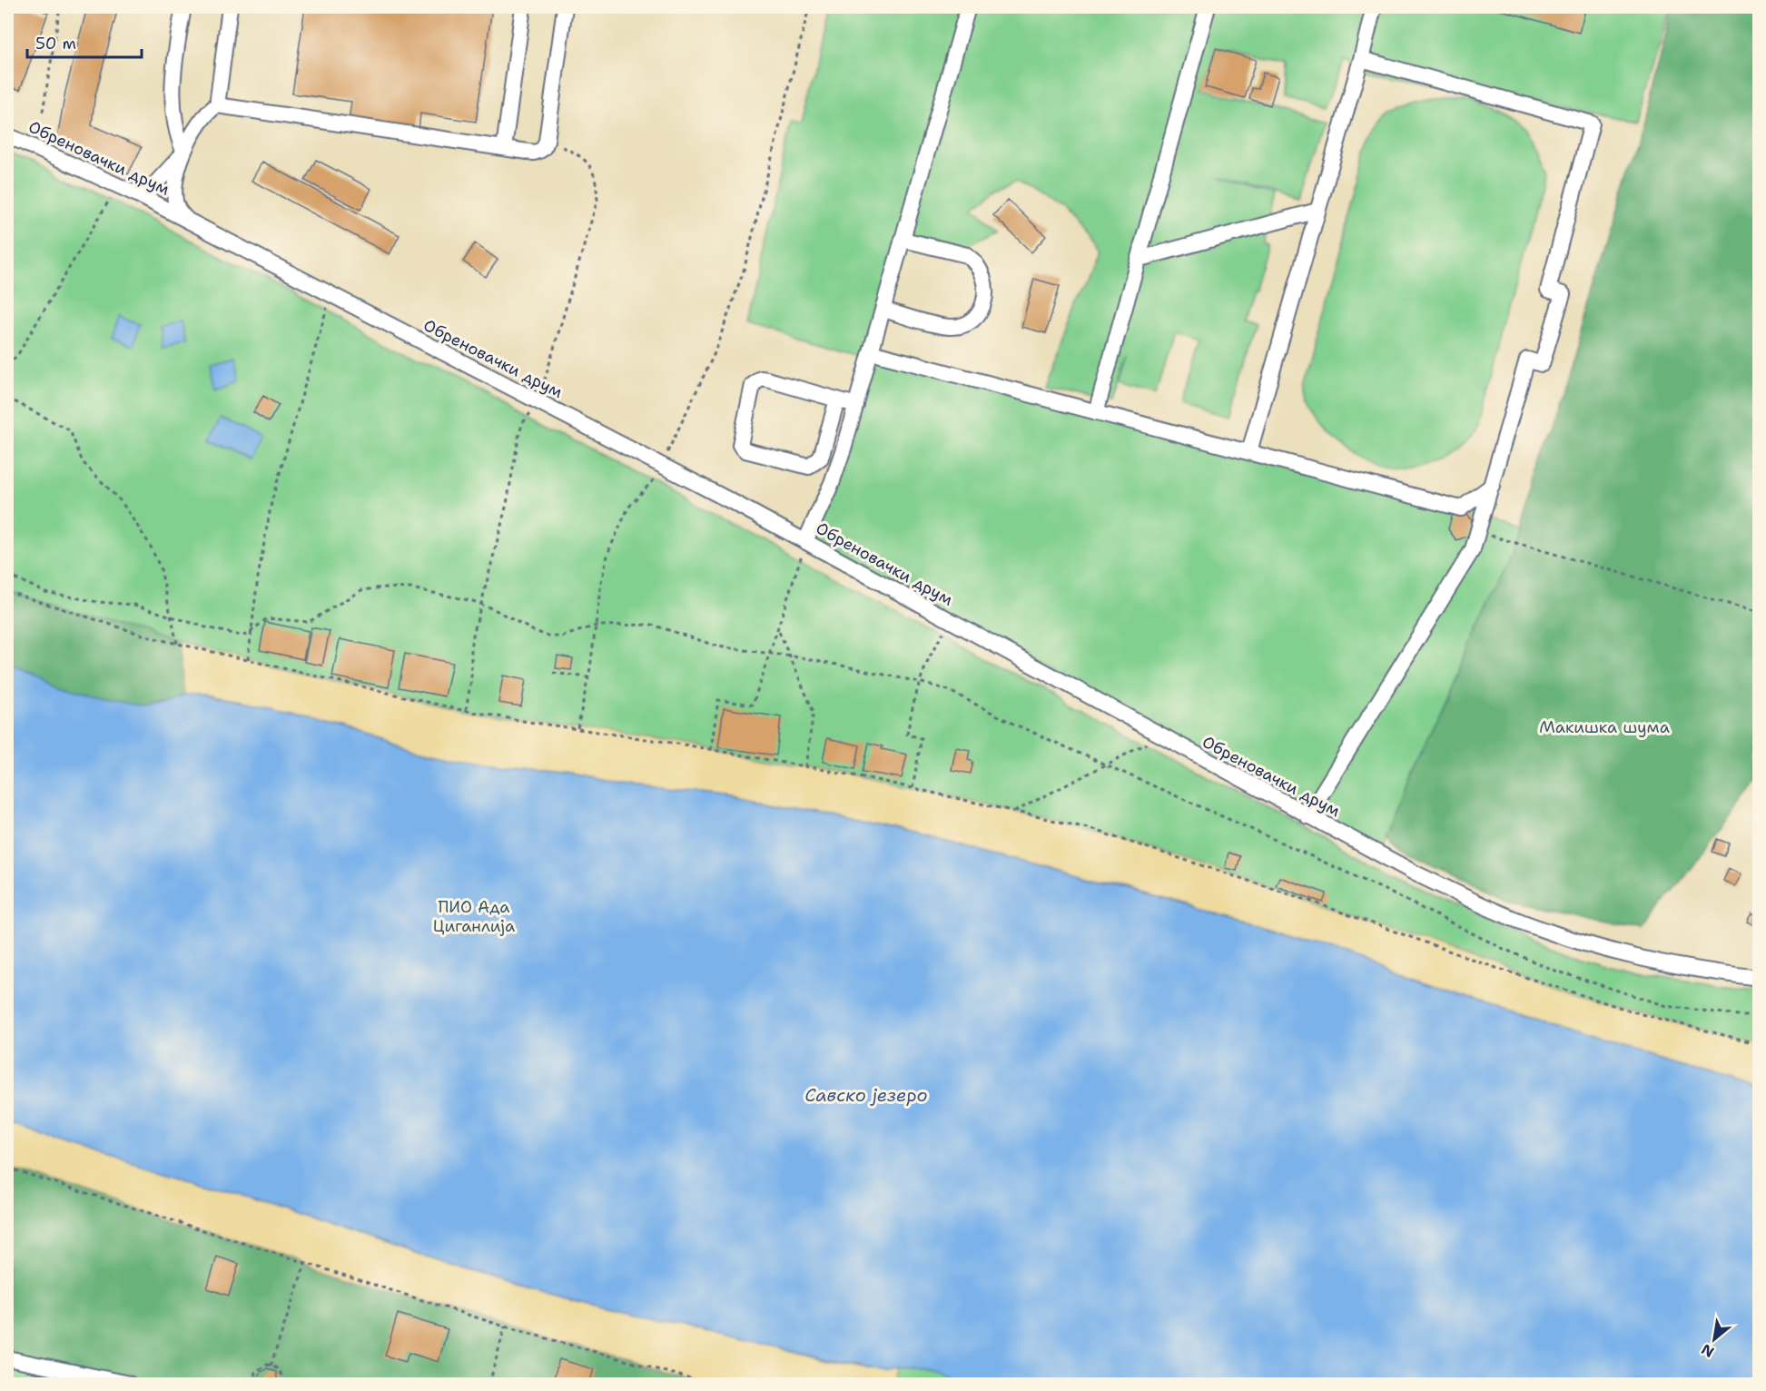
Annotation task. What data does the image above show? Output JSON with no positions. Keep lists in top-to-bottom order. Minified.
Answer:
{"streets":{"street":["Обреновачки друм"]},"water":["Савско језеро"],"parks":["Макишка шума","ПИО Ада Циганлија"],"scale_bar":"50 m","north":"bottom left"}
